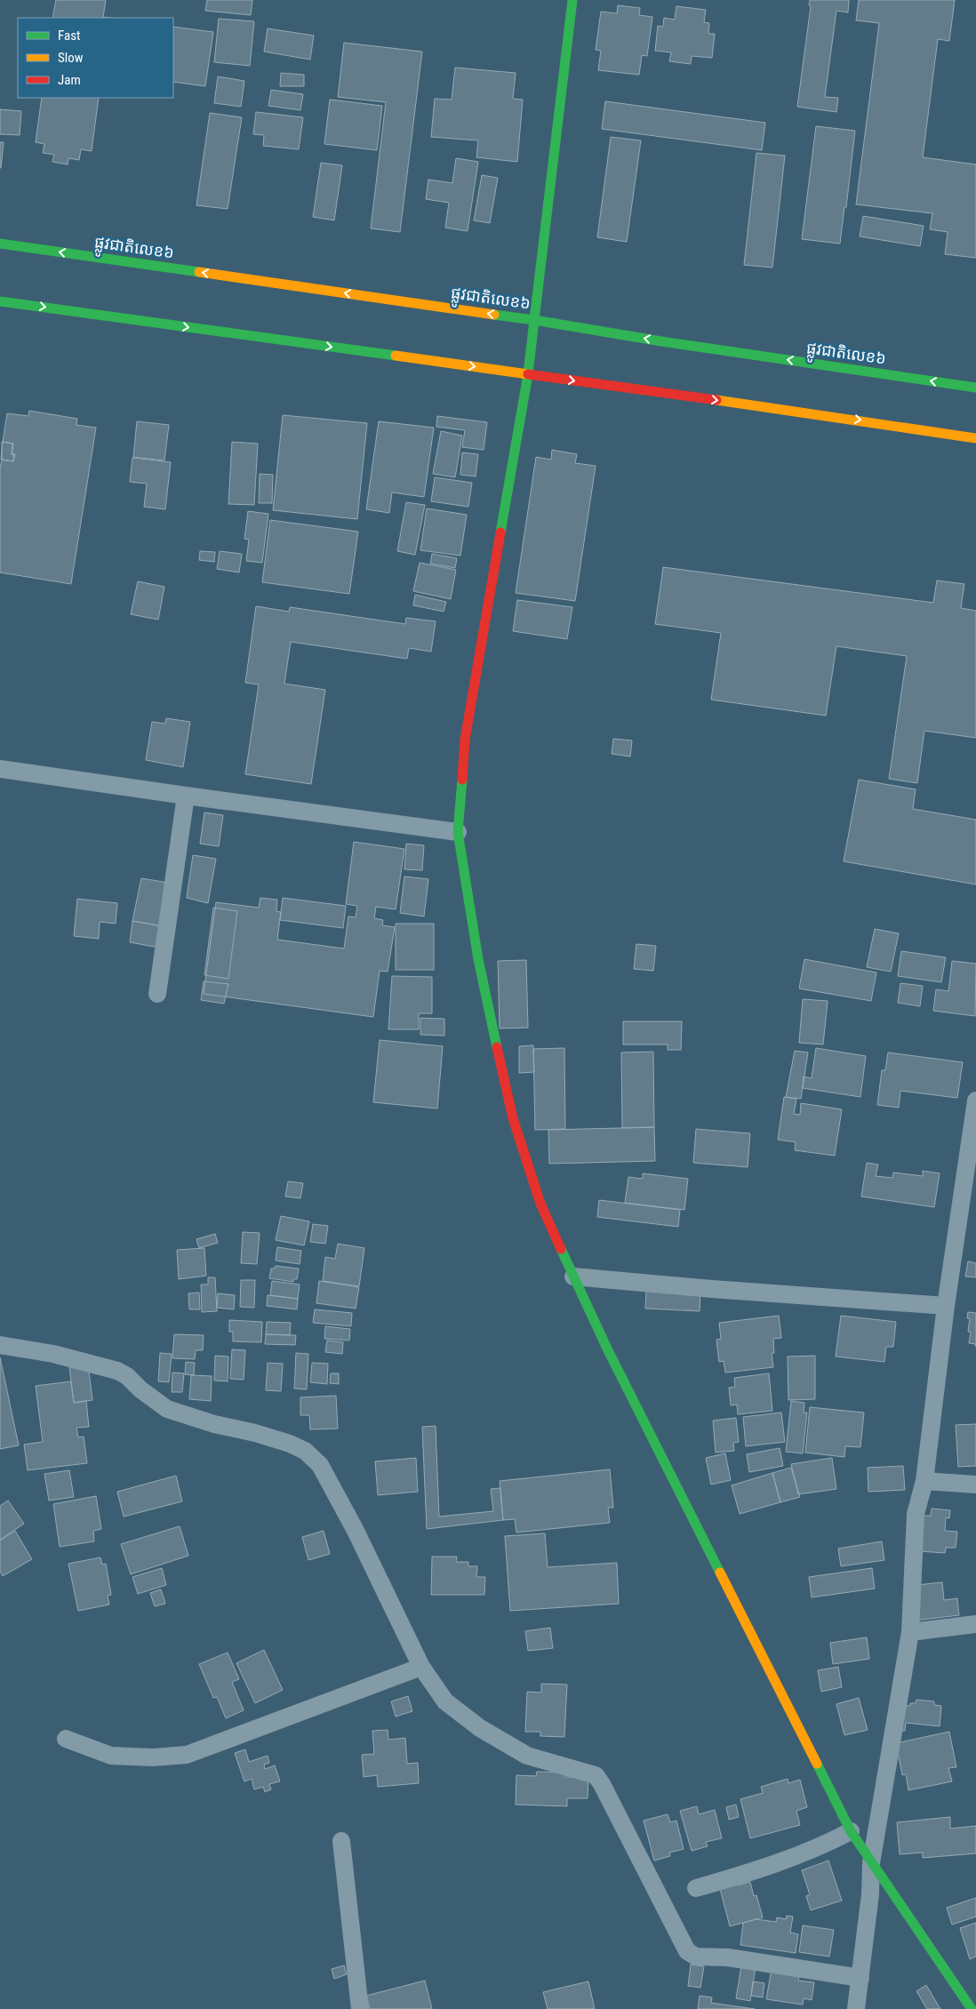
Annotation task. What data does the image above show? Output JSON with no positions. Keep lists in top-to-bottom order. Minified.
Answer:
{"streets":{"main road":["ផ្លូវជាតិលេខ៦"]},"legend":["Fast","Slow","Jam"]}
